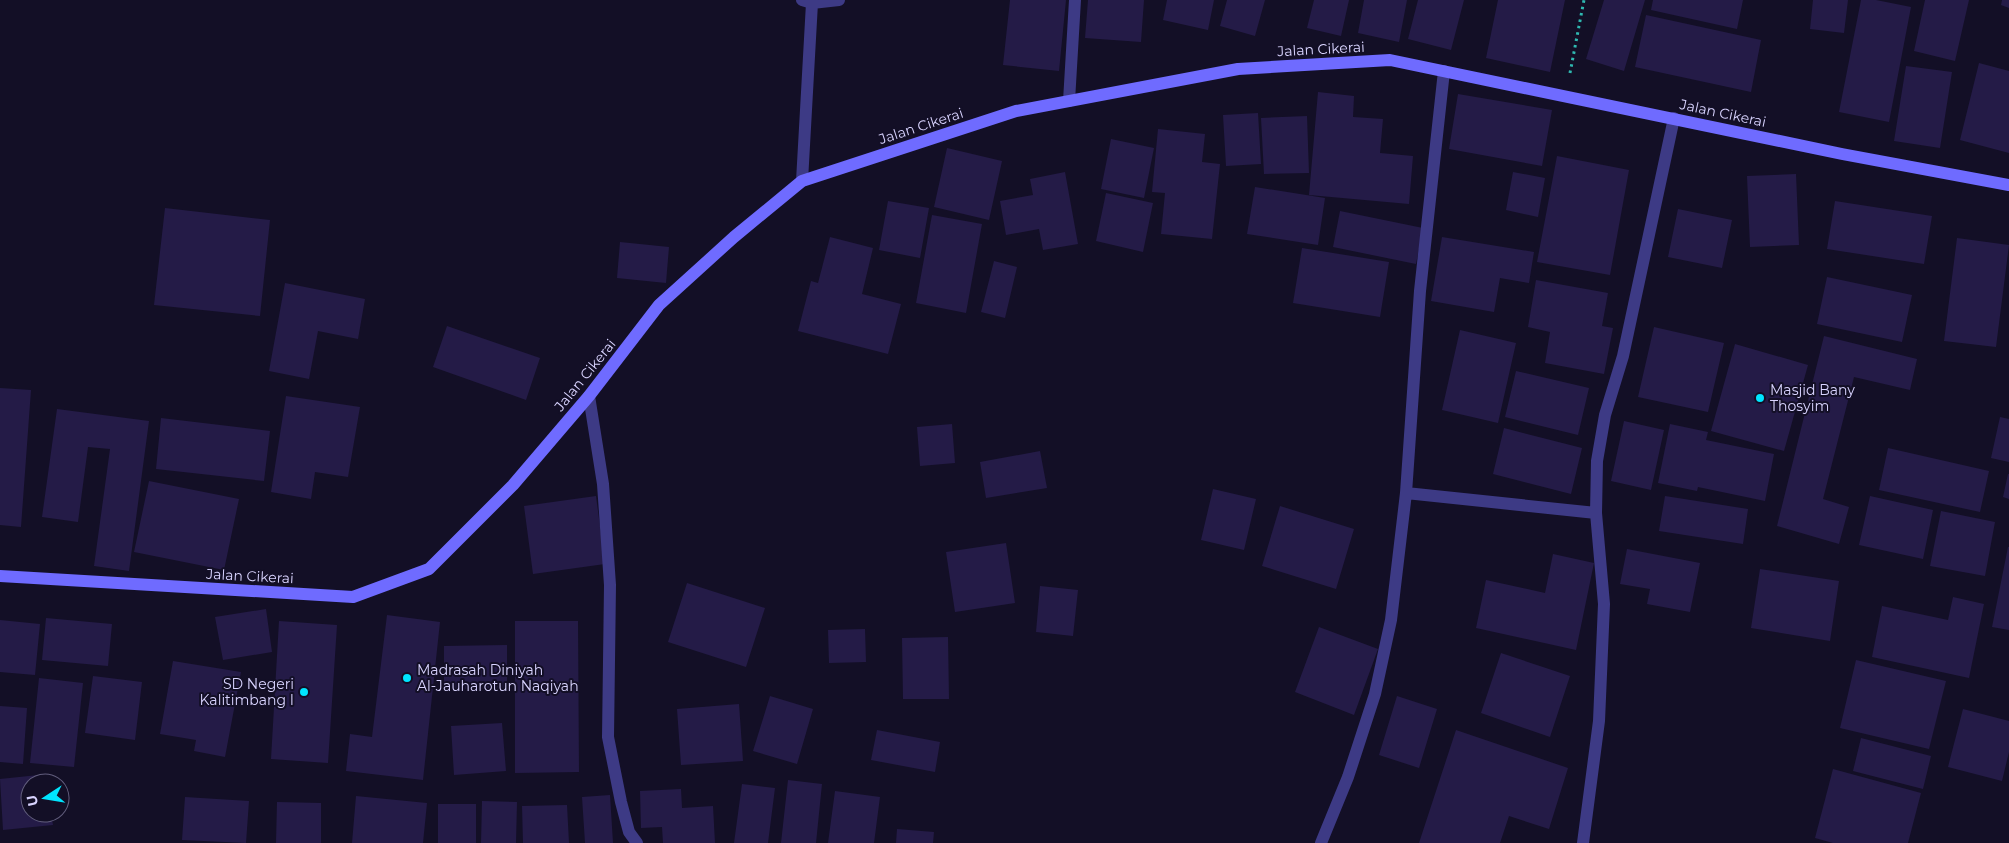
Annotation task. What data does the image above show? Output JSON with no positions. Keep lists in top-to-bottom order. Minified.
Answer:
{"streets":{"street":["Jalan Cikerai"]},"places":["Masjid Bany Thosyim","Madrasah Diniyah Al-Jauharotun Naqiyah","SD Negeri Kalitimbang I"],"north":"left"}
